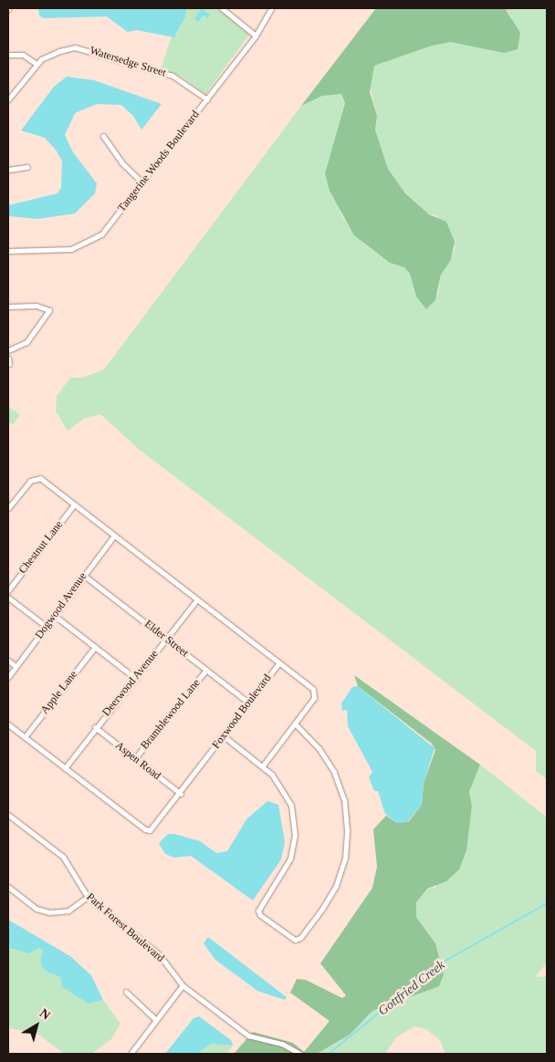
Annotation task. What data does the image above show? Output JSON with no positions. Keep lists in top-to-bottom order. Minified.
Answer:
{"streets":{"street":["Watersedge Street","Tangerine Woods Boulevard","Chestnut Lane","Dogwood Avenue","Elder Street","Deerwood Avenue","Apple Lane","Foxwood Boulevard","Bramblewood Lane","Aspen Road","Park Forest Boulevard"]},"crossings":[["Watersedge Street","Tangerine Woods Boulevard"],["Chestnut Lane","Foxwood Boulevard"],["Dogwood Avenue","Elder Street"],["Dogwood Avenue","Foxwood Boulevard"],["Elder Street","Deerwood Avenue"],["Elder Street","Foxwood Boulevard"],["Elder Street","Bramblewood Lane"],["Deerwood Avenue","Foxwood Boulevard"],["Deerwood Avenue","Aspen Road"],["Apple Lane","Foxwood Boulevard"],["Foxwood Boulevard","Aspen Road"],["Bramblewood Lane","Aspen Road"]],"water":["Gottfried Creek"],"north":"top right"}
